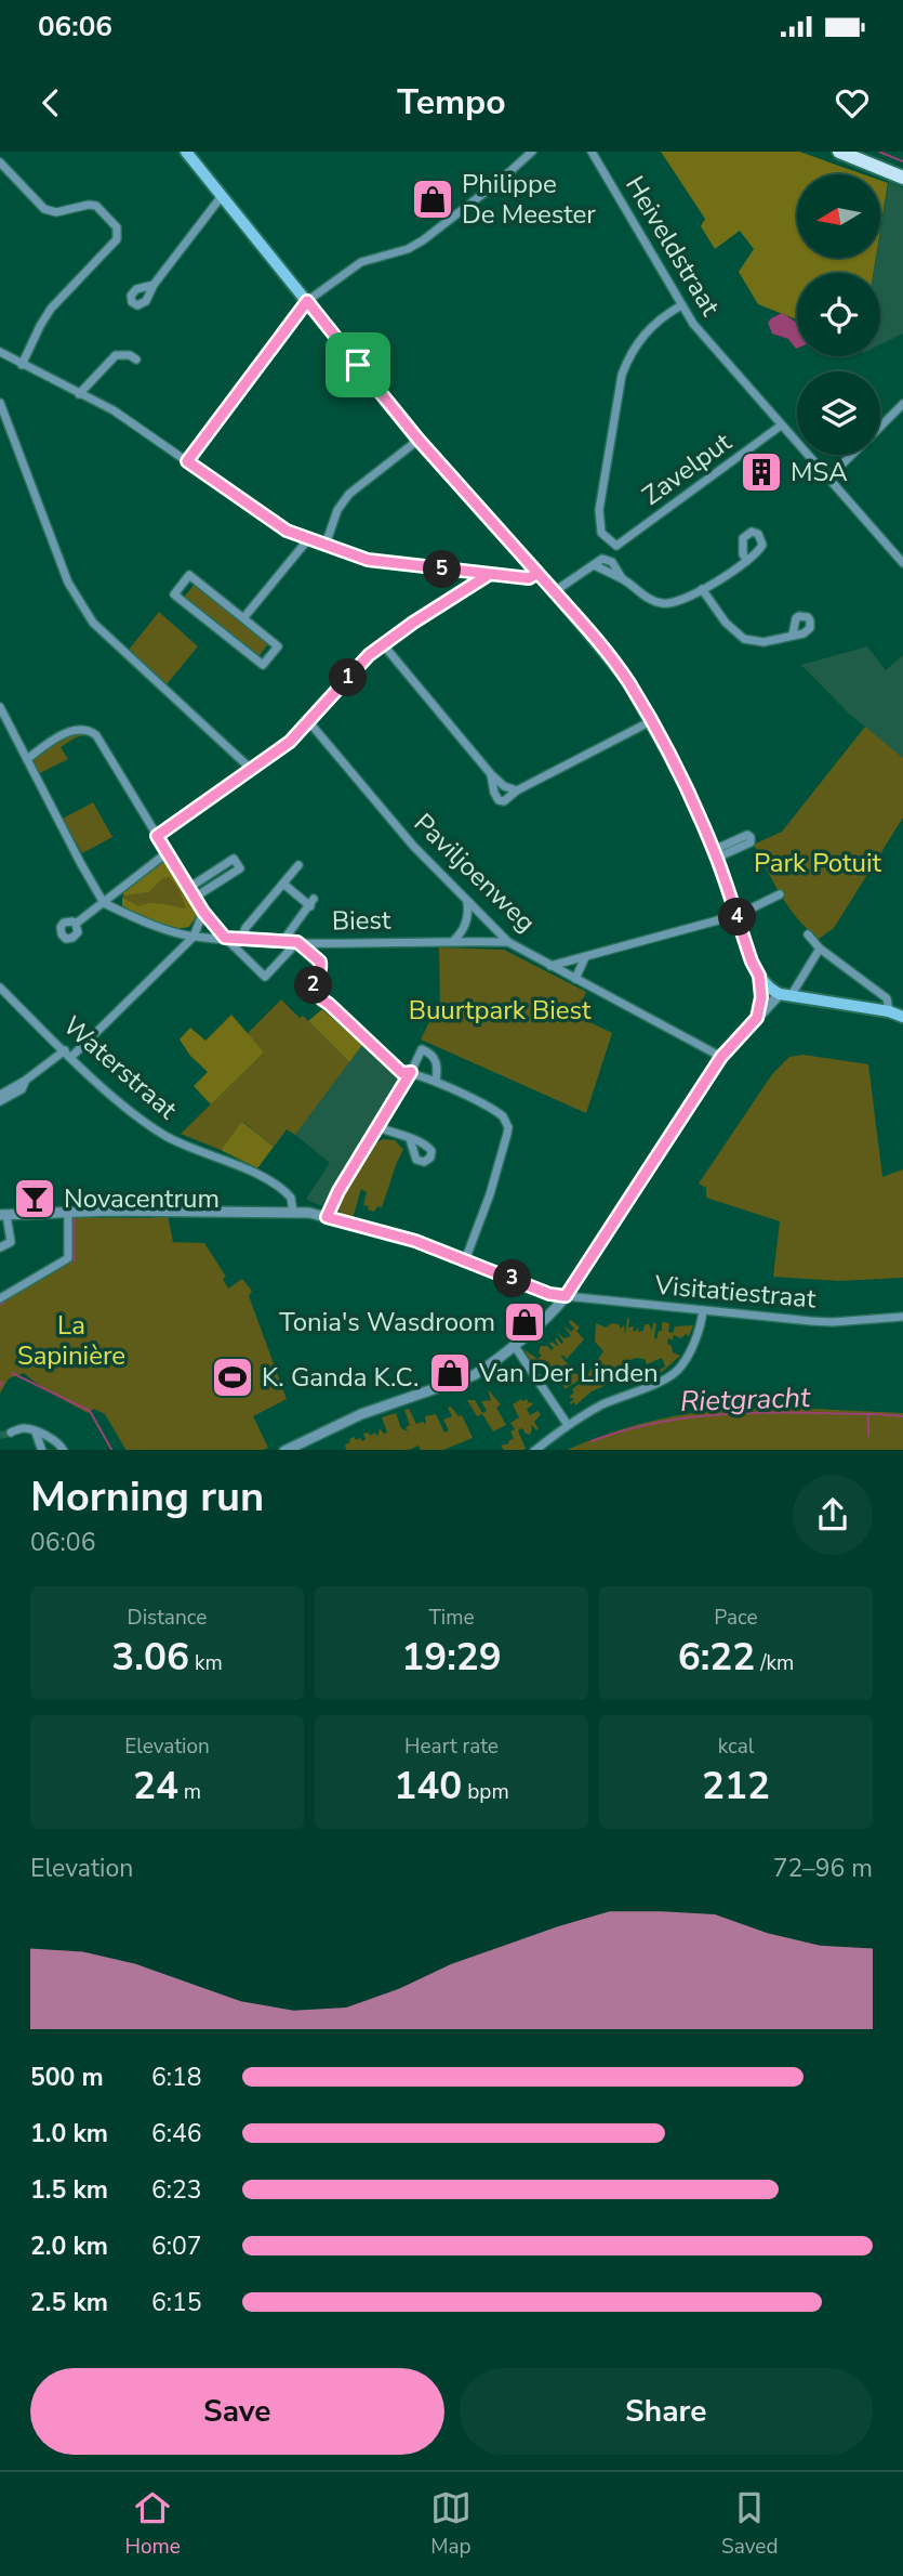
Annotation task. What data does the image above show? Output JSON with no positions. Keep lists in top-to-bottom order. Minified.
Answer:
{"streets":{"street":["Heiveldstraat","Zavelput","Paviljoenweg","Biest","Waterstraat","Visitatiestraat"]},"crossings":[["Heiveldstraat","Zavelput"],["Paviljoenweg","Biest"]],"water":["Rietgracht"],"parks":["Park Potuit","Buurtpark Biest","La Sapinière"],"places":{"shop":["Philippe De Meester","Tonia's Wasdroom","Van Der Linden"],"building":["MSA"],"bar":["Novacentrum"],"sports":["K. Ganda K.C."]},"north":"left","page":{"status":"06:06","header":"Tempo","pins":["5","1","4","2","3"],"heading":["Morning run","06:06"],"stats":[["Distance","3.06 km"],["Time","19:29"],["Pace","6:22 /km"],["Elevation","24 m"],["Heart rate","140 bpm"],["kcal","212"]],"chart":["Elevation","72–96 m"],"list":[{"name":"500 m","note":"6:18"},{"name":"1.0 km","note":"6:46"},{"name":"1.5 km","note":"6:23"},{"name":"2.0 km","note":"6:07"},{"name":"2.5 km","note":"6:15"}],"buttons":["Save","Share"],"tabs":["Home","Map","Saved"]}}
